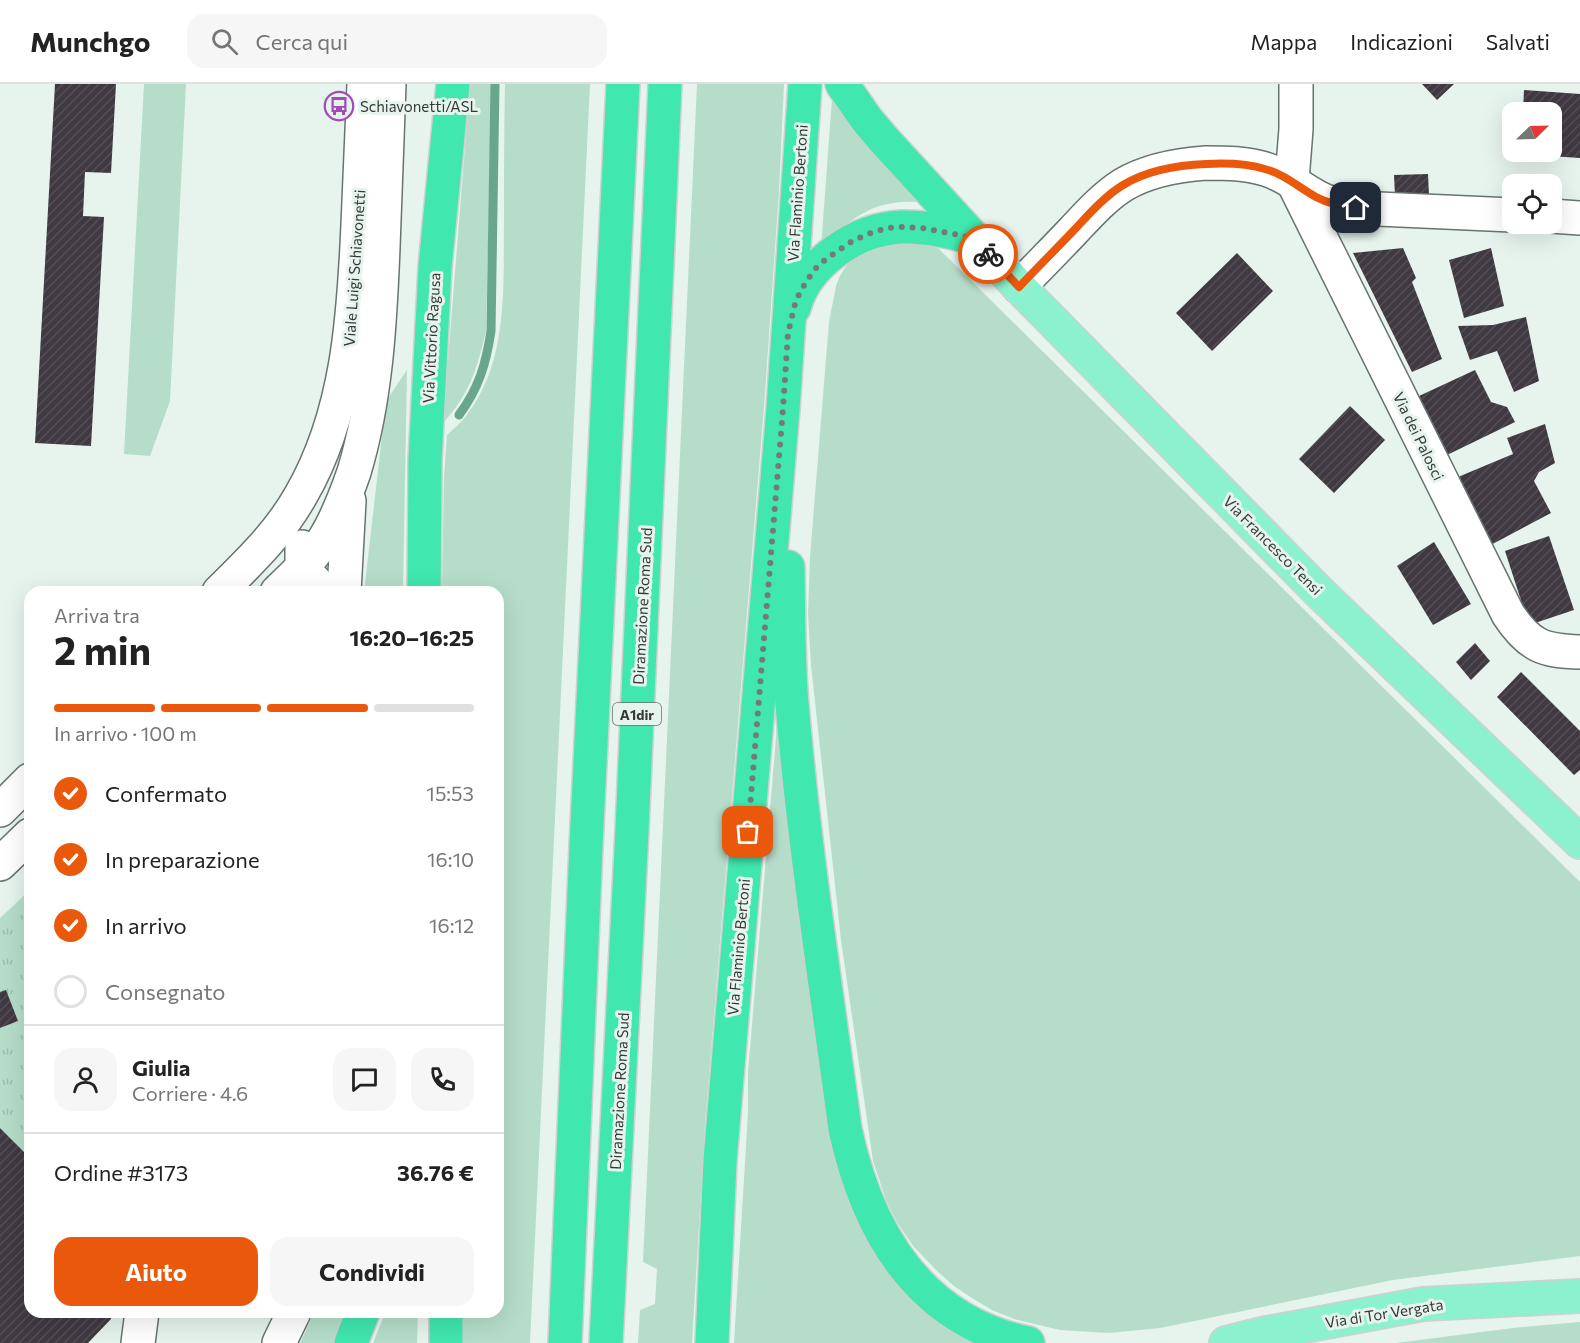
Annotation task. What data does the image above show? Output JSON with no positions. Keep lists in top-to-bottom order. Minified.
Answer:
{"streets":{"highway":["Via Flaminio Bertoni","Via Vittorio Ragusa","Diramazione Roma Sud","A1dir"],"main road":["Via Francesco Tensi","Via di Tor Vergata"],"street":["Viale Luigi Schiavonetti","Via dei Palosci"]},"places":{"bus stop":["Schiavonetti/ASL"]},"north":"top right","page":{"header":"Munchgo","search":"Cerca qui","nav":["Mappa","Indicazioni","Salvati"],"heading":["2 min","Arriva tra","16:20–16:25"],"panel":["Giulia","Corriere · 4.6","Ordine #3173","36.76 €"],"bar":"In arrivo · 100 m","list":[["Confermato","15:53"],["In preparazione","16:10"],["In arrivo","16:12"],"Consegnato"],"buttons":["Aiuto","Condividi"]}}
